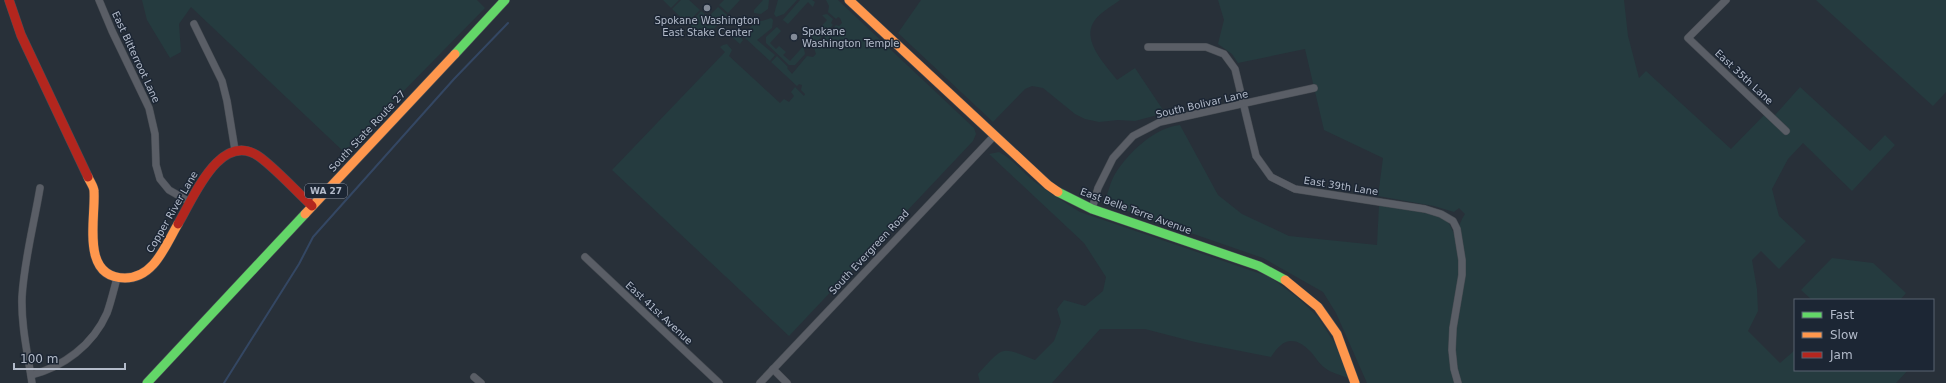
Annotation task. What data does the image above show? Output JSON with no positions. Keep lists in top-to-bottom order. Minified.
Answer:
{"streets":{"street":["East Bitterroot Lane","East 35th Lane","South Bolivar Lane","South State Route 27","East 39th Lane","WA 27","East Belle Terre Avenue","Copper River Lane","South Evergreen Road","East 41st Avenue"]},"crossings":[["East Bitterroot Lane","Copper River Lane"],["South Bolivar Lane","East 39th Lane"],["South Bolivar Lane","East Belle Terre Avenue"],["East Belle Terre Avenue","South Evergreen Road"]],"places":["Spokane Washington East Stake Center","Spokane Washington Temple"],"legend":["Fast","Slow","Jam"],"scale_bar":"100 m"}
